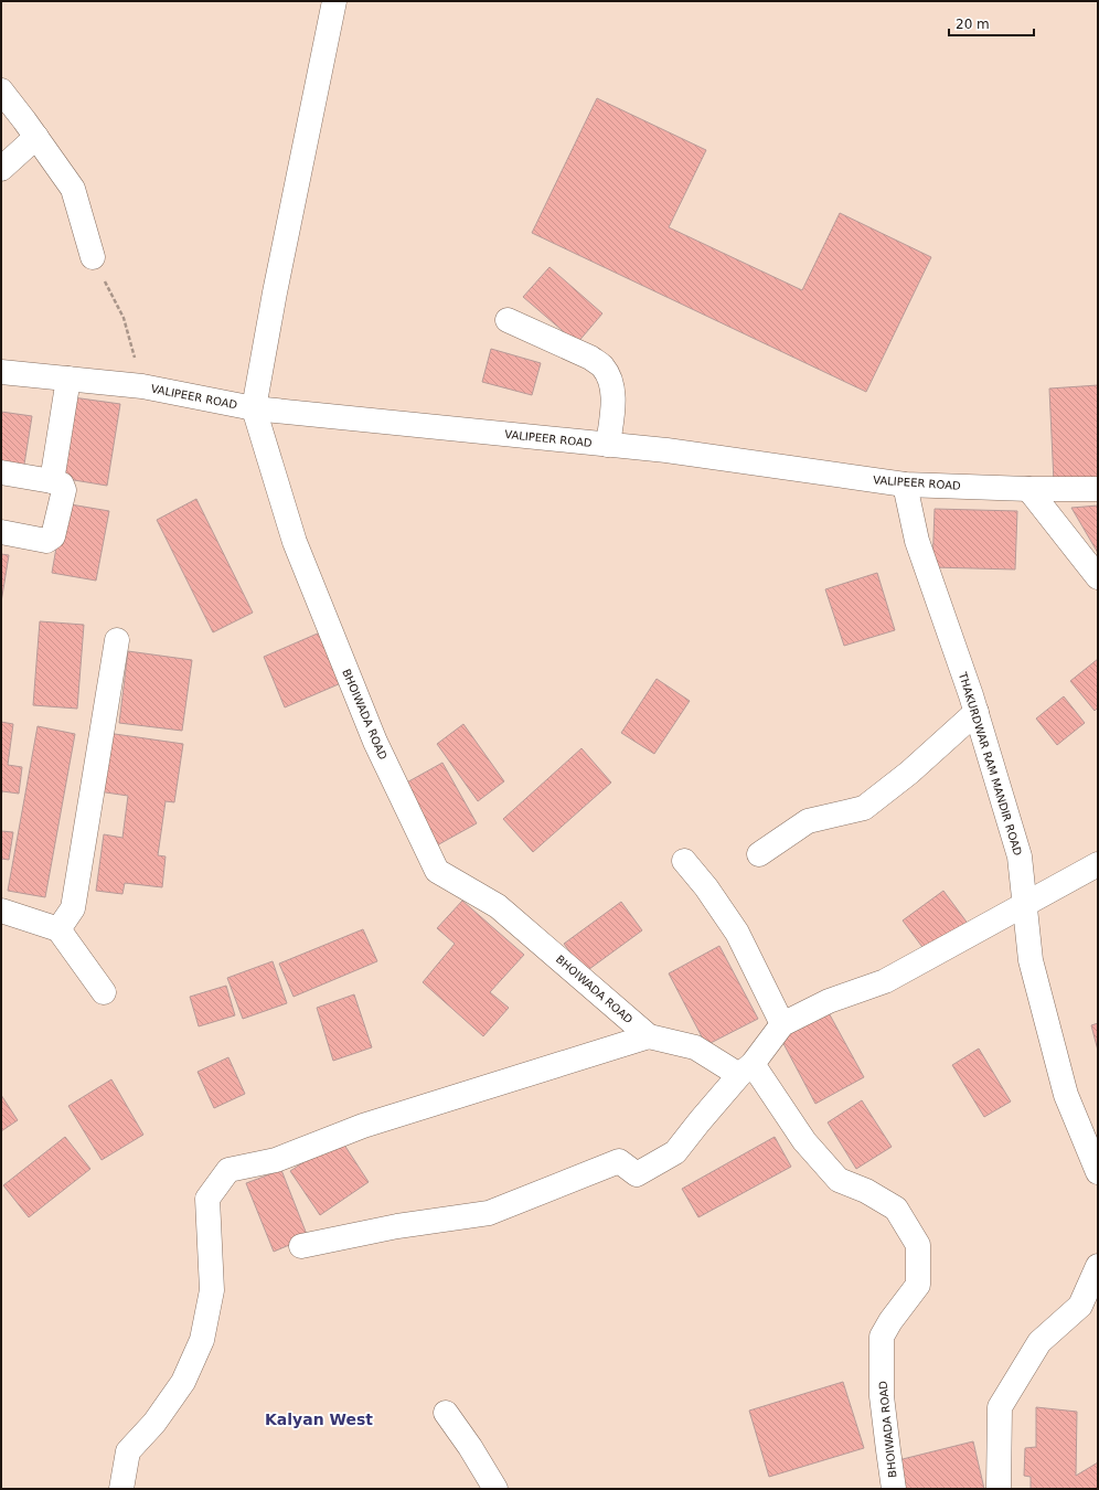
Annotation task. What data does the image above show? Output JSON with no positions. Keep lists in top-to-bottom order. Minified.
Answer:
{"streets":{"street":["VALIPEER ROAD","BHOIWADA ROAD","THAKURDWAR RAM MANDIR ROAD"]},"crossings":[["VALIPEER ROAD","BHOIWADA ROAD"],["VALIPEER ROAD","THAKURDWAR RAM MANDIR ROAD"]],"districts":["Kalyan West"],"scale_bar":"20 m"}
